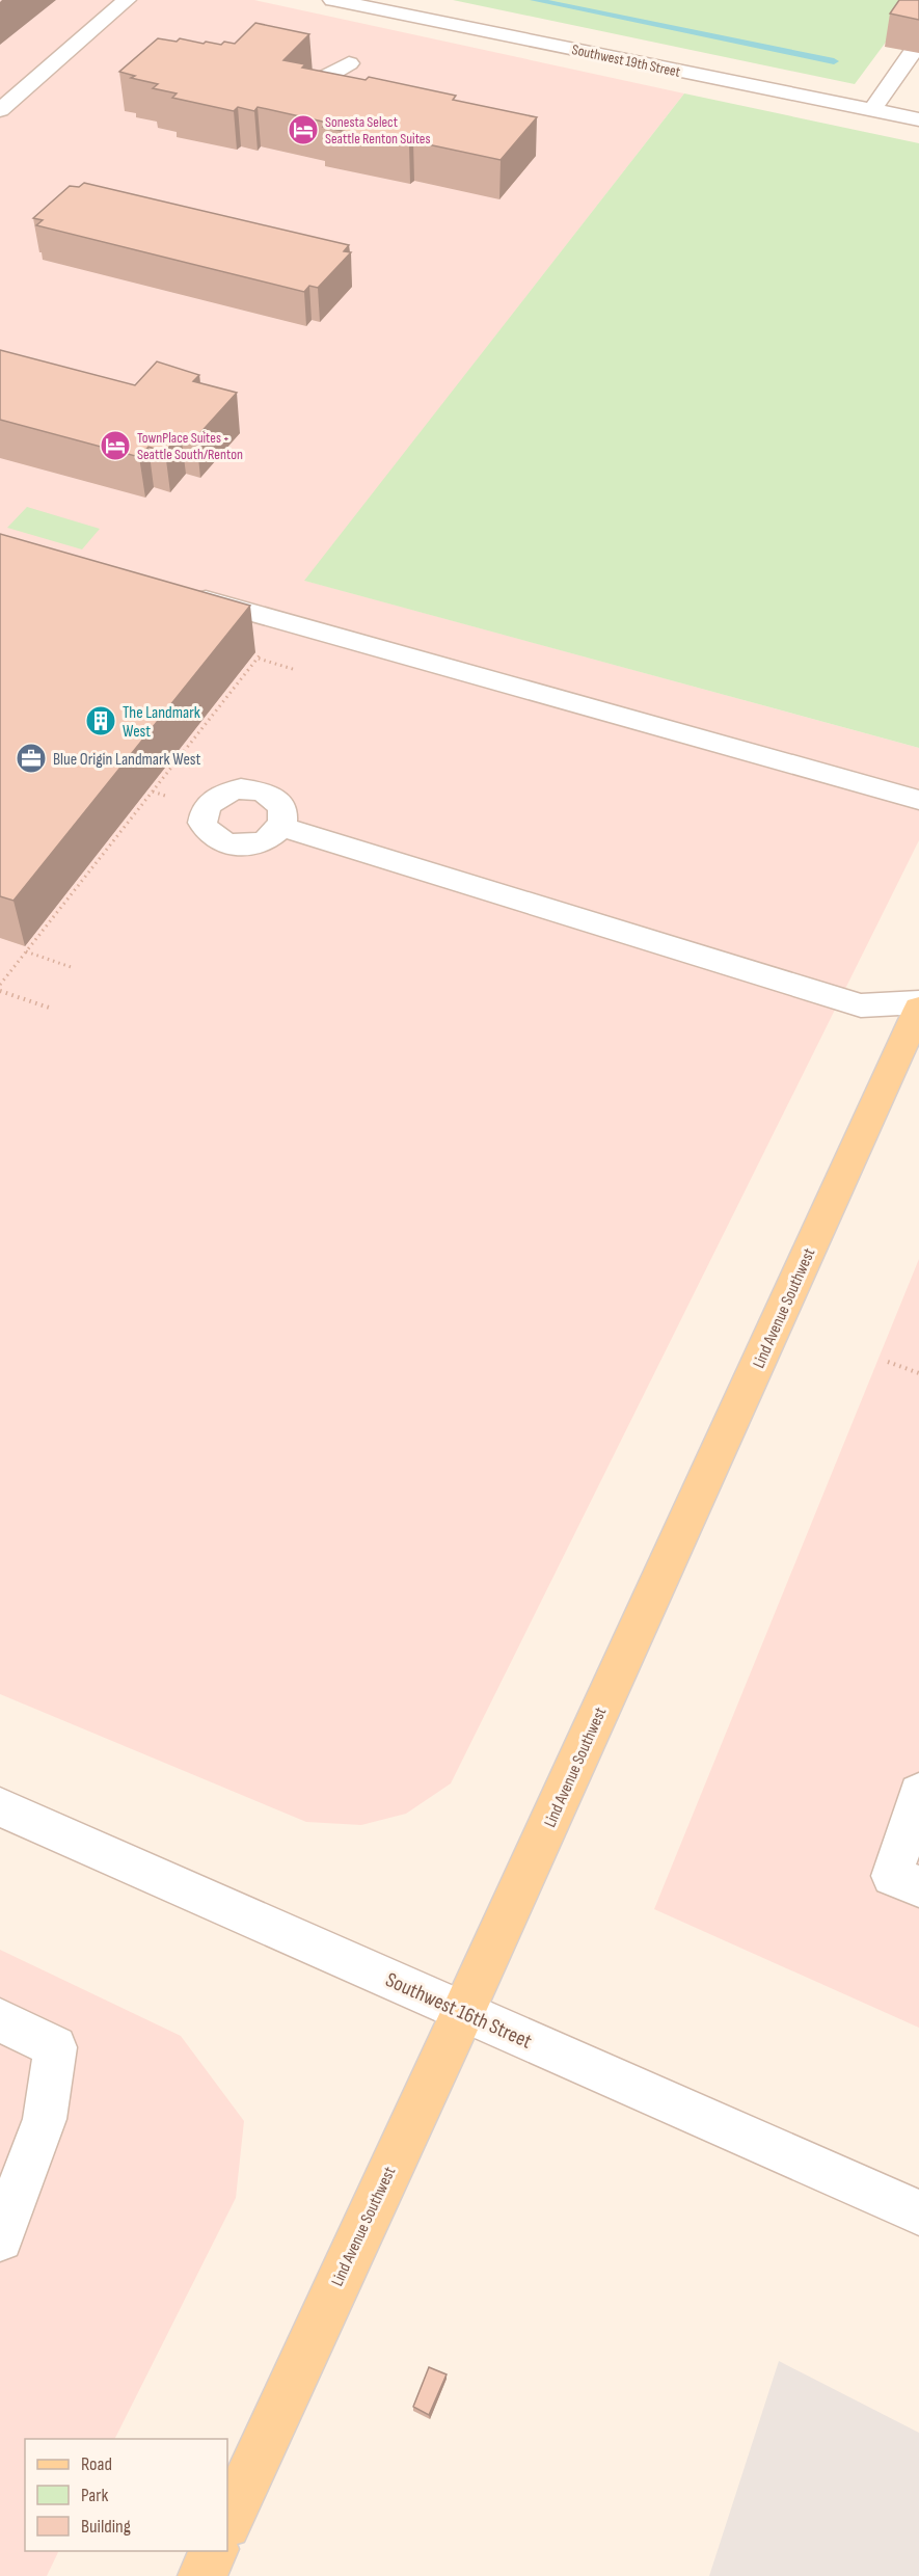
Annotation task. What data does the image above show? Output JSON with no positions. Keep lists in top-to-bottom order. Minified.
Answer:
{"streets":{"main road":["Lind Avenue Southwest"],"street":["Southwest 19th Street","Southwest 16th Street"]},"crossings":[["Lind Avenue Southwest","Southwest 16th Street"]],"places":{"hotel":["Sonesta Select Seattle Renton Suites","TownPlace Suites - Seattle South/Renton"],"building":["The Landmark West"],"office":["Blue Origin Landmark West"]},"legend":["Road","Park","Building"]}
